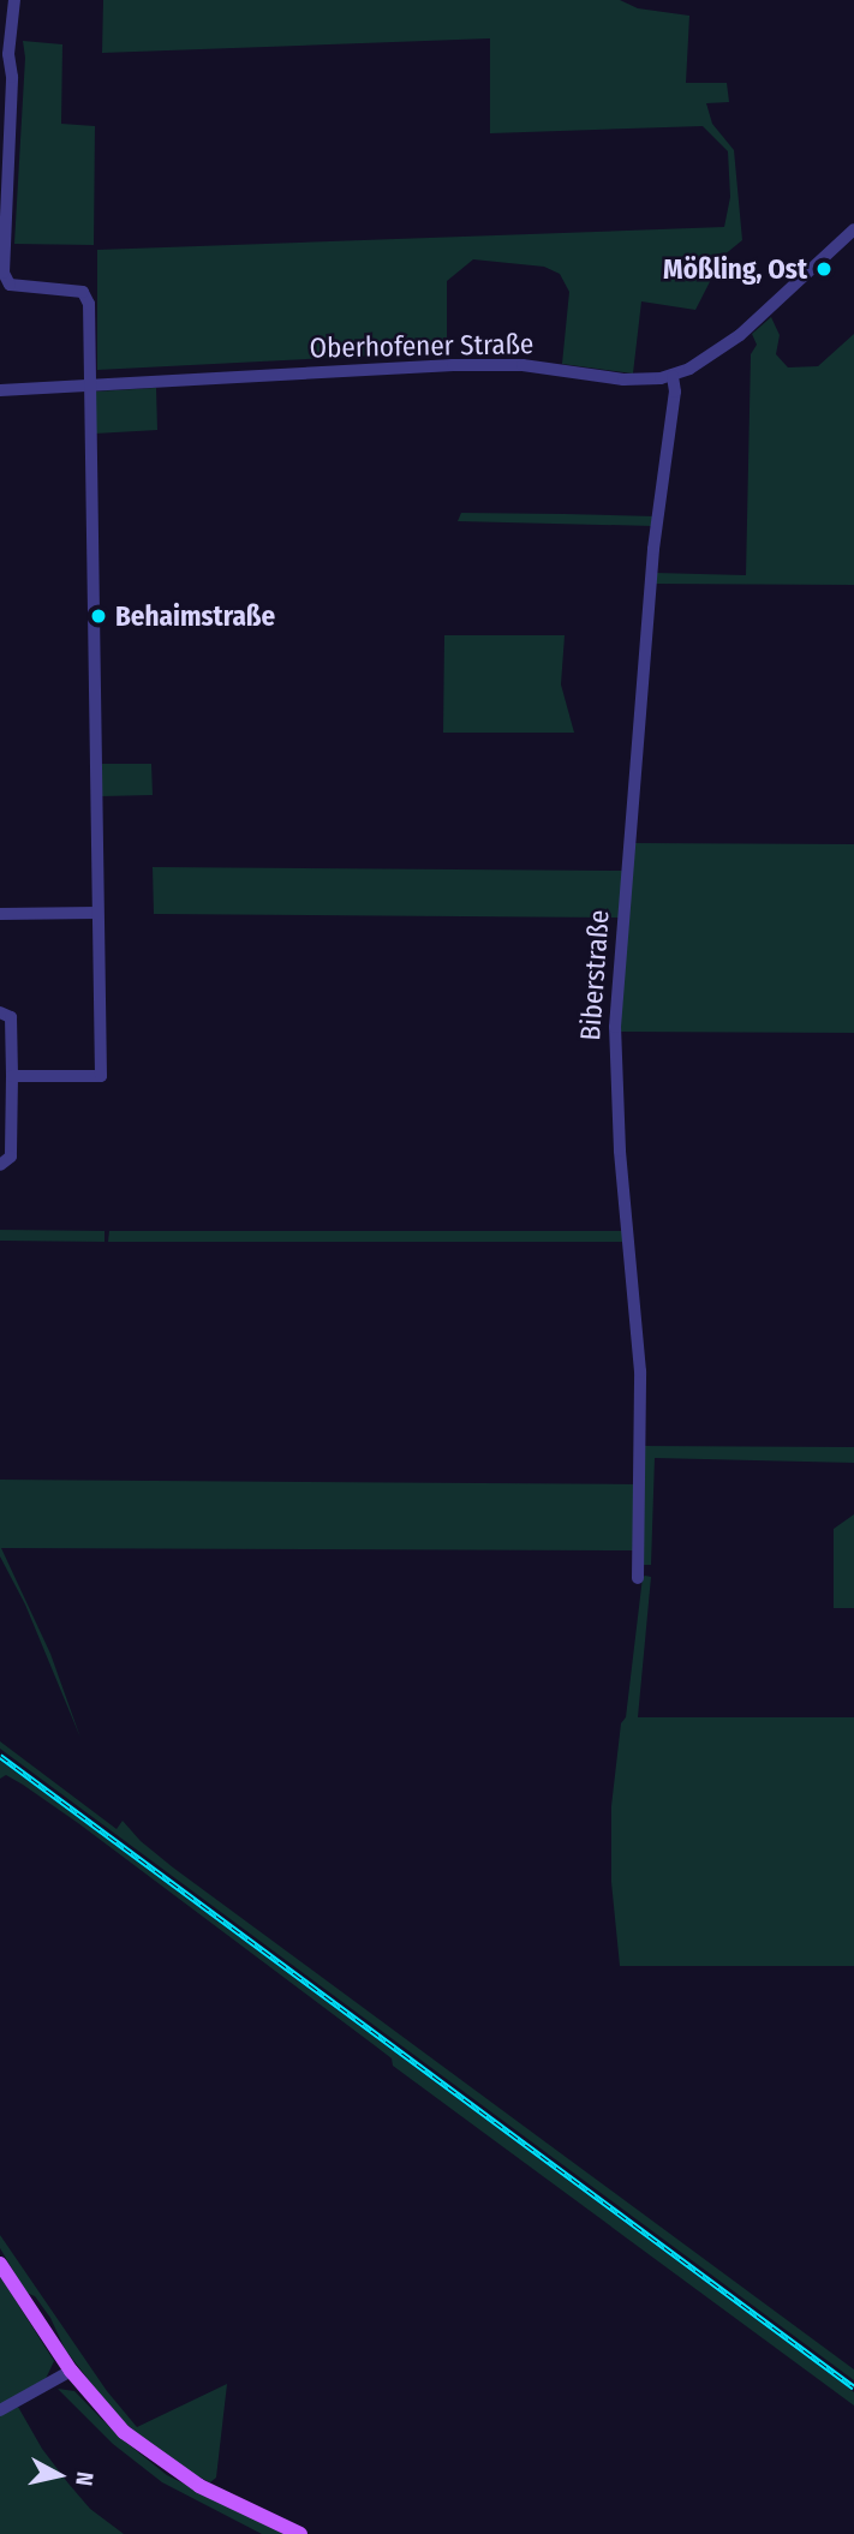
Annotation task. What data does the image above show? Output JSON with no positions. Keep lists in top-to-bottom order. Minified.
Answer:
{"streets":{"street":["Oberhofener Straße","Biberstraße"]},"crossings":[["Oberhofener Straße","Biberstraße"]],"places":["Mößling, Ost","Behaimstraße"],"north":"right"}
